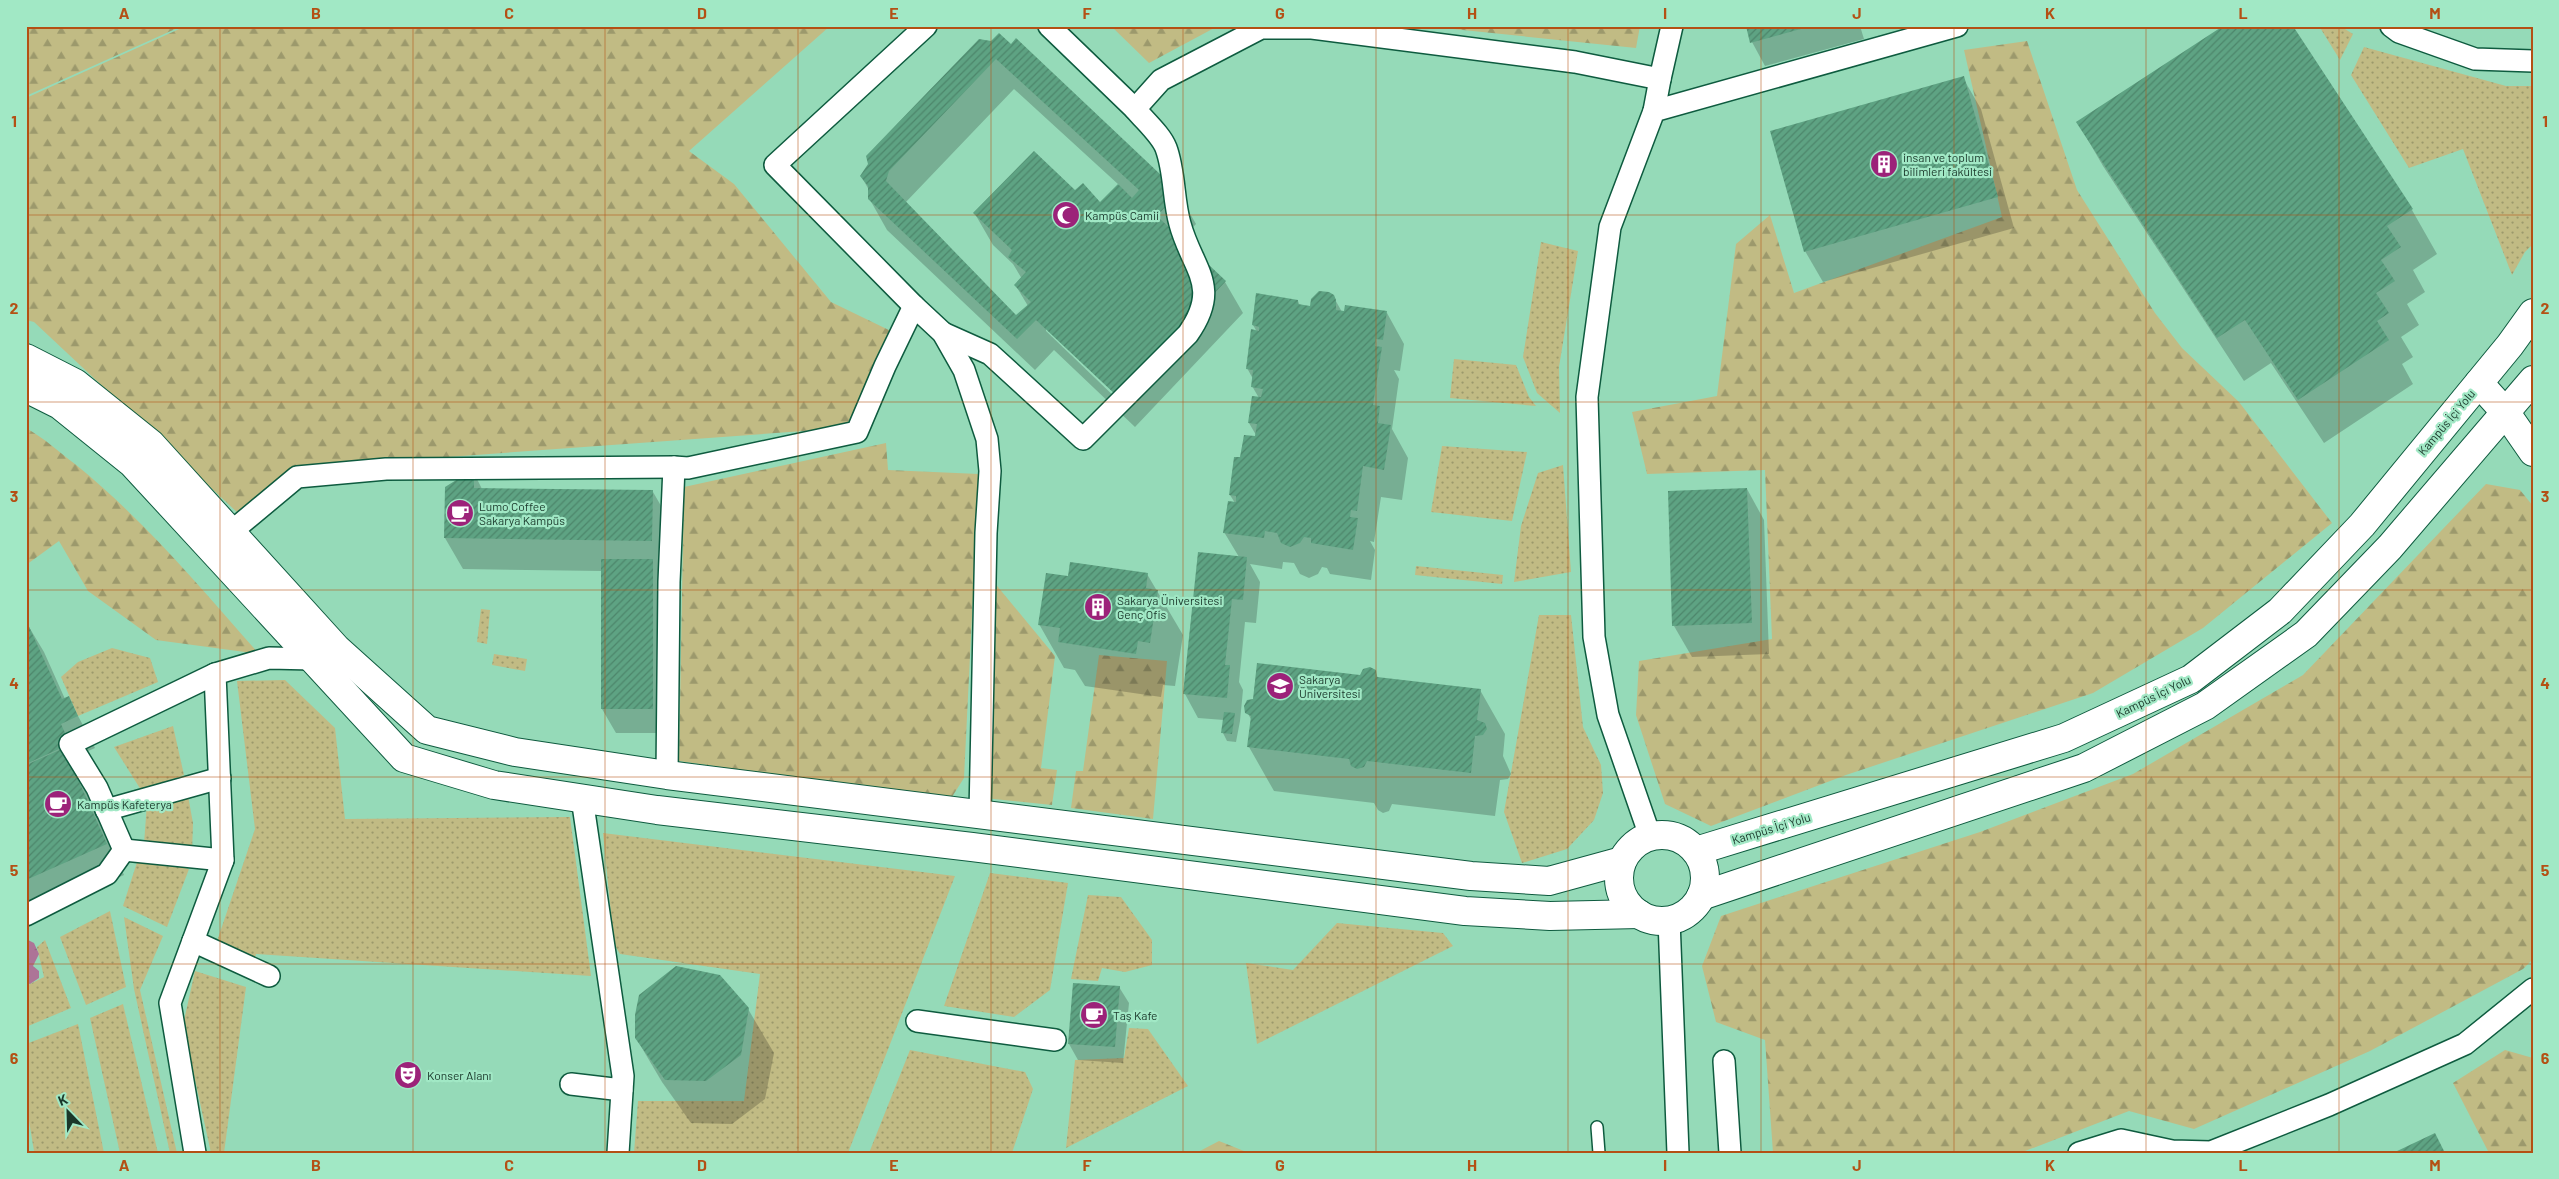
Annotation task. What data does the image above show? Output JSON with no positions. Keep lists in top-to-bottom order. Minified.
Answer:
{"streets":{"street":["Kampüs İçi Yolu"]},"places":{"building":["insan ve toplum bilimleri fakültesi","Sakarya Üniversitesi Genç Ofis"],"mosque":["Kampüs Camii"],"cafe":["Lumo Coffee Sakarya Kampüs","Kampüs Kafeterya","Taş Kafe"],"school or university":["Sakarya Üniversitesi"],"theatre":["Konser Alanı"]},"north":"top left","grid":{"columns":["A","B","C","D","E","F","G","H","I","J","K","L","M"],"rows":["1","2","3","4","5","6"]}}
